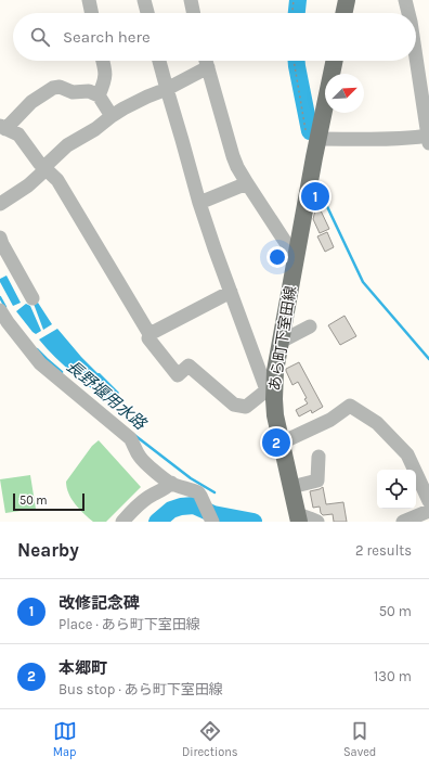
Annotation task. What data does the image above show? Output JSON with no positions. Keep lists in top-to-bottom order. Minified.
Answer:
{"streets":{"main road":["あら町下室田線"]},"water":["長野堰用水路"],"scale_bar":"50 m","north":"top right","page":{"search":"Search here","pins":["1","2"],"scale":"50 m","heading":["Nearby","2 results"],"list":[{"mark":"1","name":"改修記念碑","note":"Place · あら町下室田線","value":"50 m"},{"mark":"2","name":"本郷町","note":"Bus stop · あら町下室田線","value":"130 m"}],"nav":["Map","Directions","Saved"]}}
